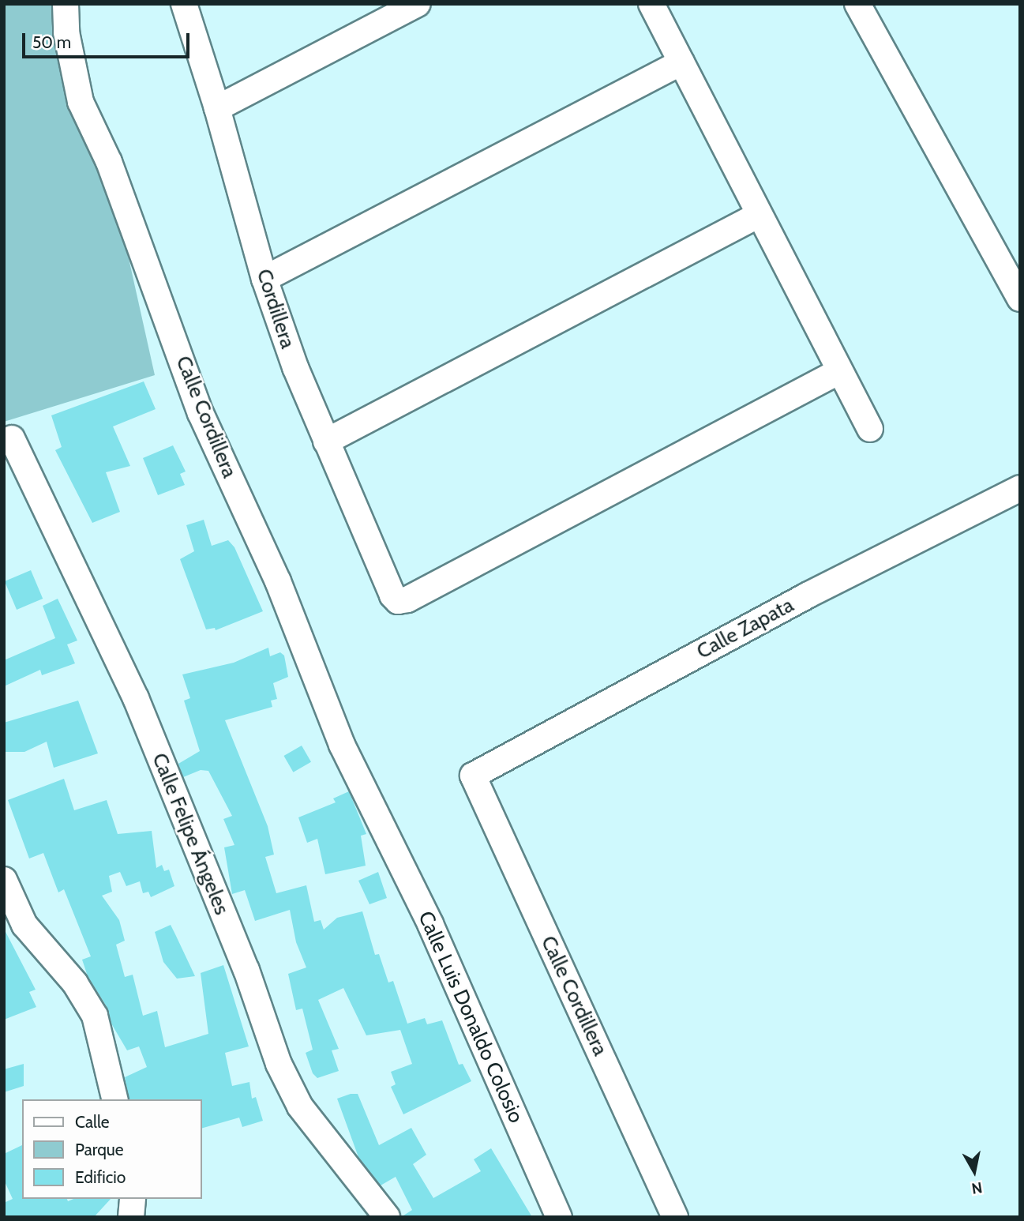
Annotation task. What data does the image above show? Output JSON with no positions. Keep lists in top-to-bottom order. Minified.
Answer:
{"streets":{"street":["Cordillera","Calle Cordillera","Calle Zapata","Calle Felipe Ángeles","Calle Luis Donaldo Colosio"]},"crossings":[["Calle Cordillera","Calle Zapata"],["Calle Cordillera","Calle Luis Donaldo Colosio"]],"legend":["Calle","Parque","Edificio"],"scale_bar":"50 m","north":"bottom"}
